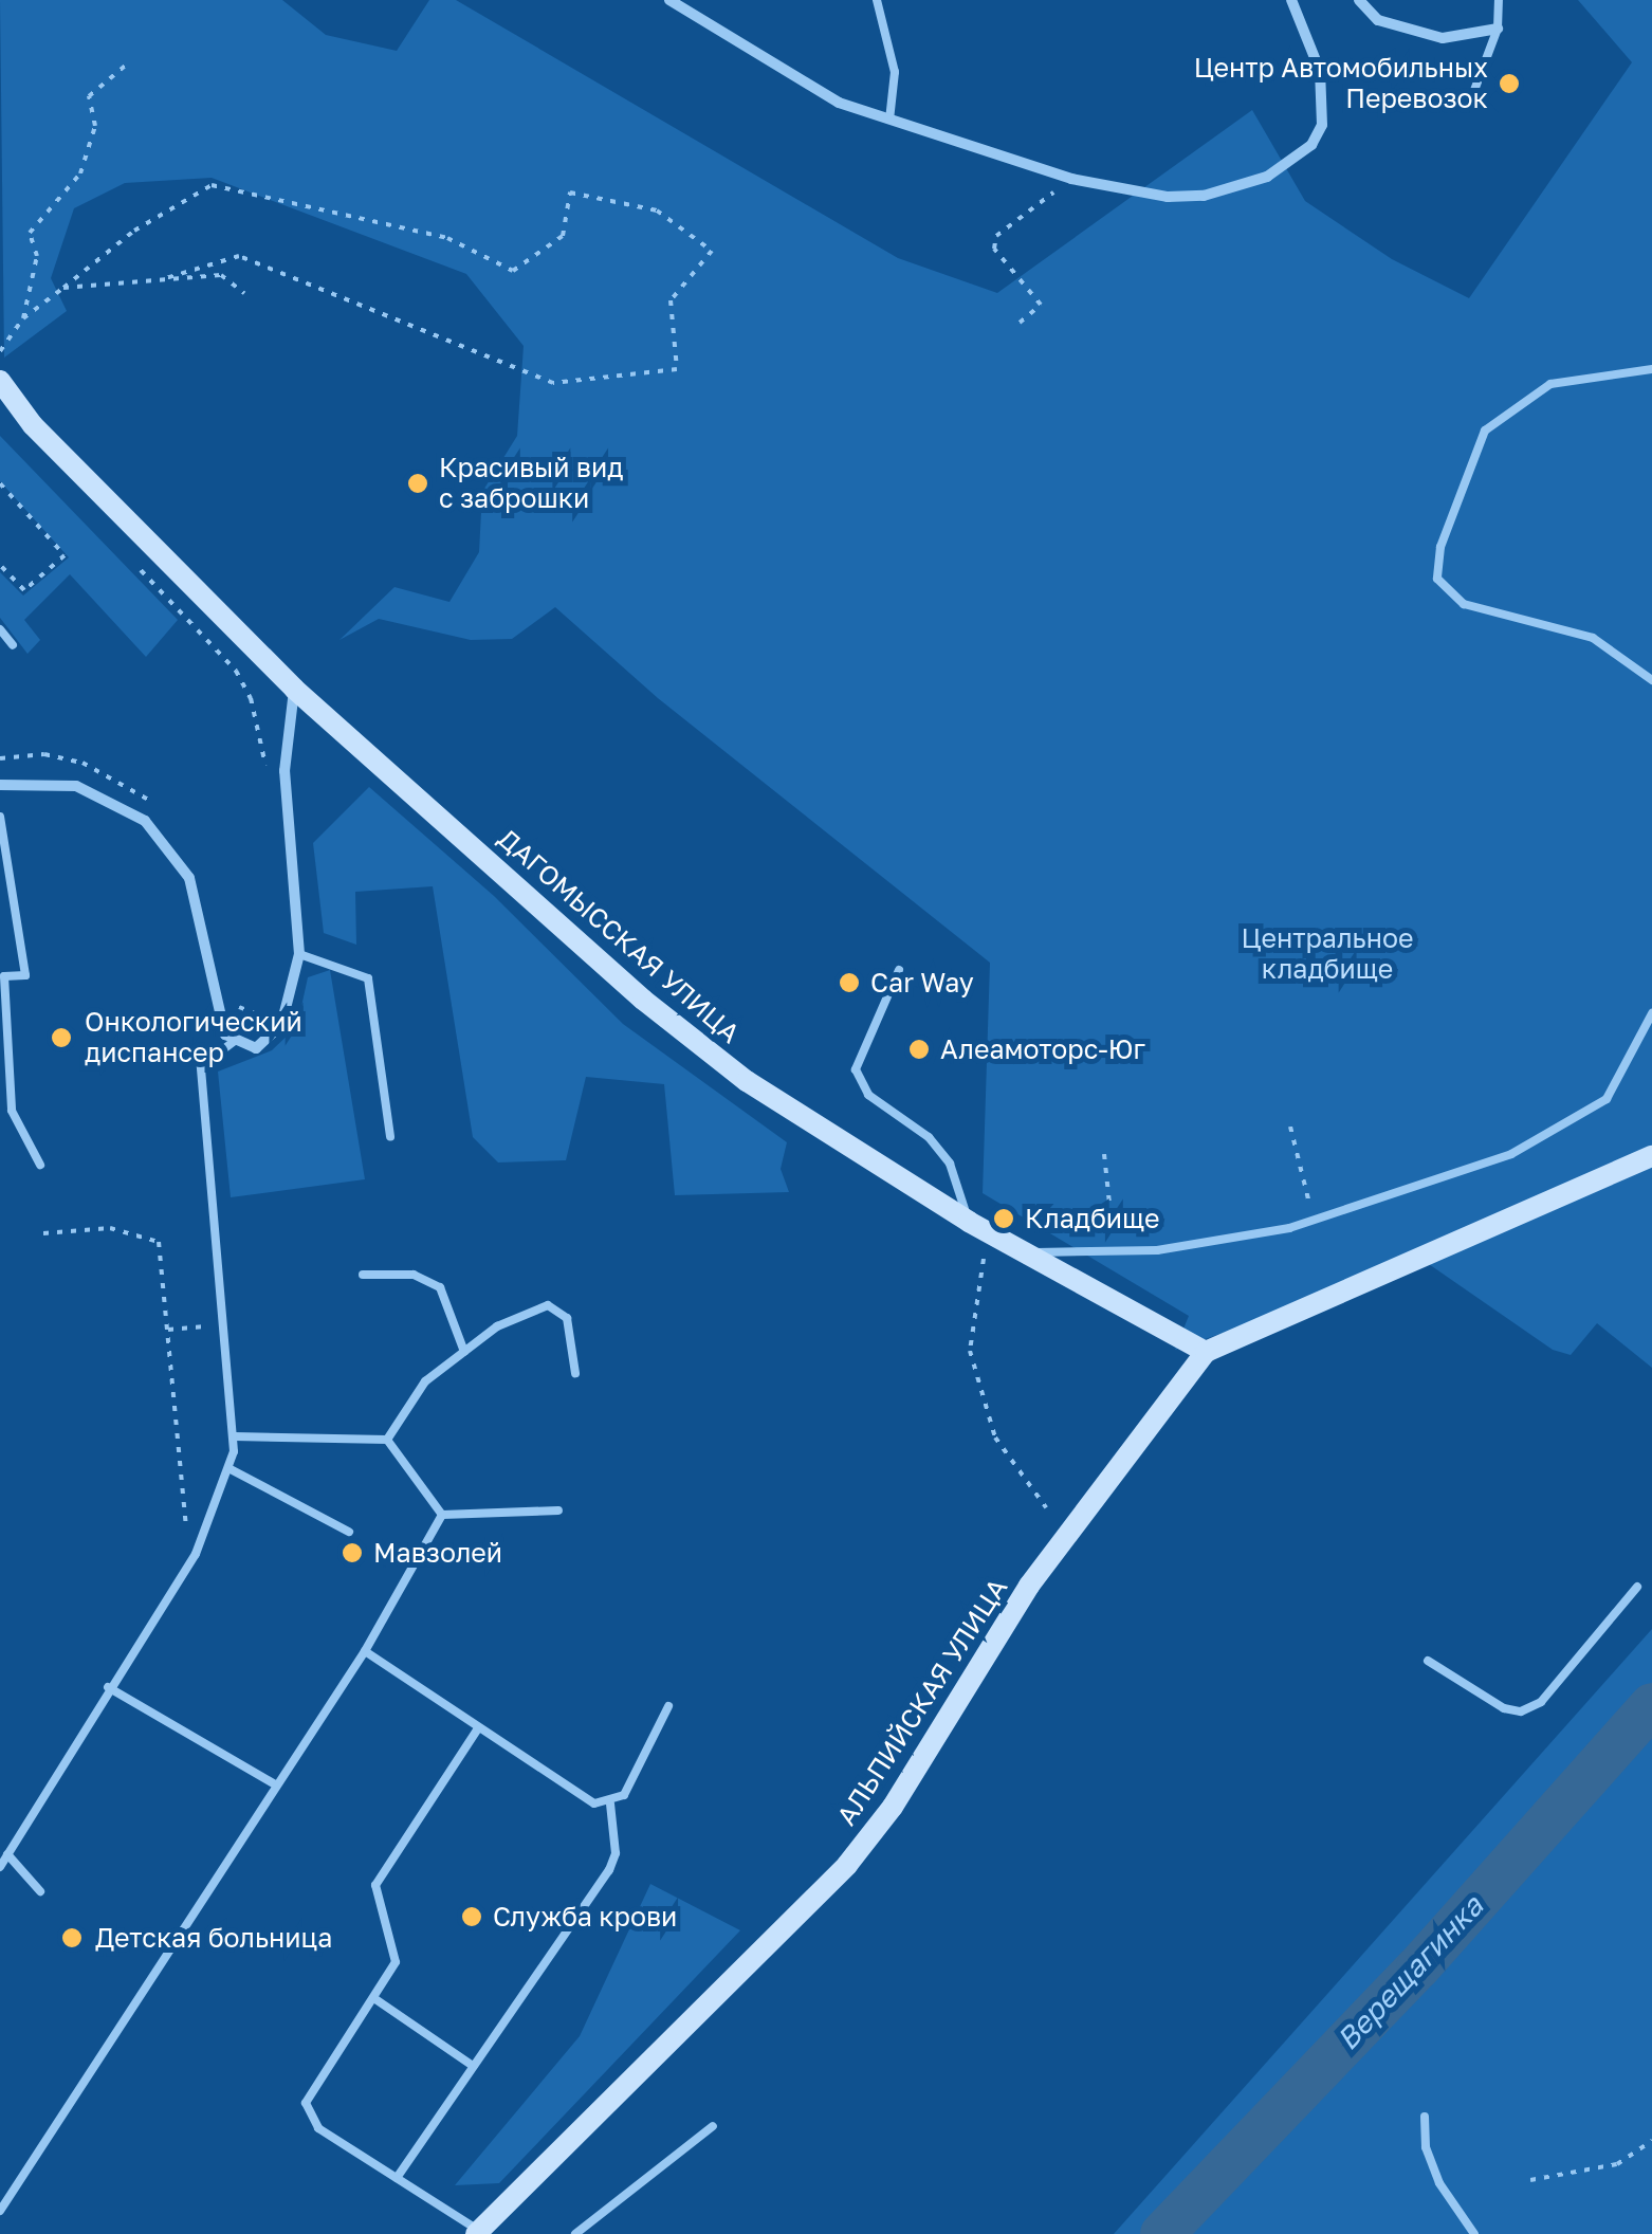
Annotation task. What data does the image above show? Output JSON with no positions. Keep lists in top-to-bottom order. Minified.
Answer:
{"streets":{"street":["ДАГОМЫССКАЯ УЛИЦА","АЛЬПИЙСКАЯ УЛИЦА"]},"crossings":[["ДАГОМЫССКАЯ УЛИЦА","АЛЬПИЙСКАЯ УЛИЦА"]],"water":["Верещагинка"],"parks":["Центральное кладбище"],"places":["Центр Автомобильных Перевозок","Красивый вид с заброшки","Car Way","Онкологический диспансер","Алеамоторс-Юг","Кладбище","Мавзолей","Служба крови","Детская больница"]}
